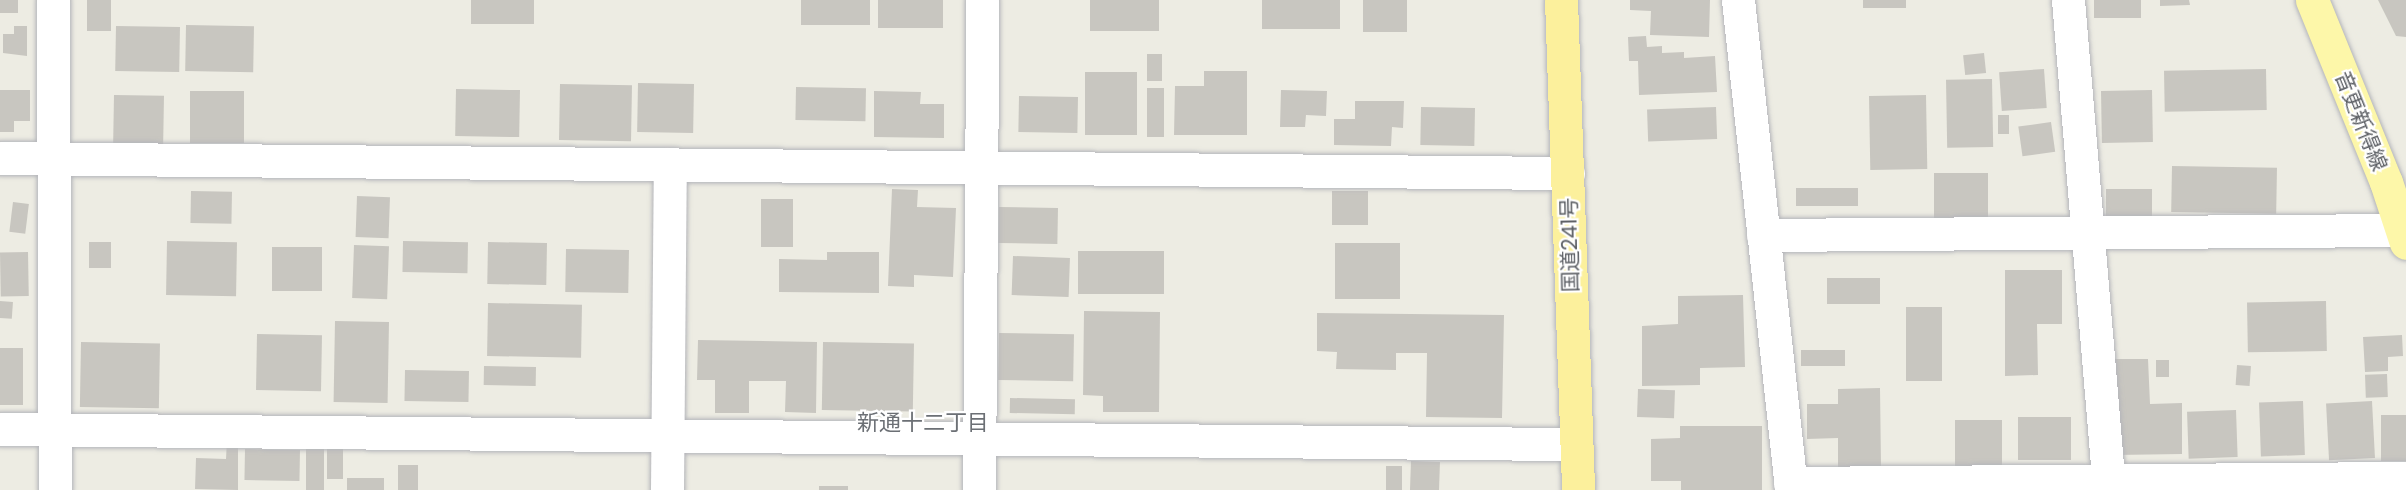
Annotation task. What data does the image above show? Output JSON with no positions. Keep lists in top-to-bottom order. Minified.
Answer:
{"streets":{"highway":["国道241号"],"main road":["音更新得線"]},"districts":["新通十二丁目"]}
